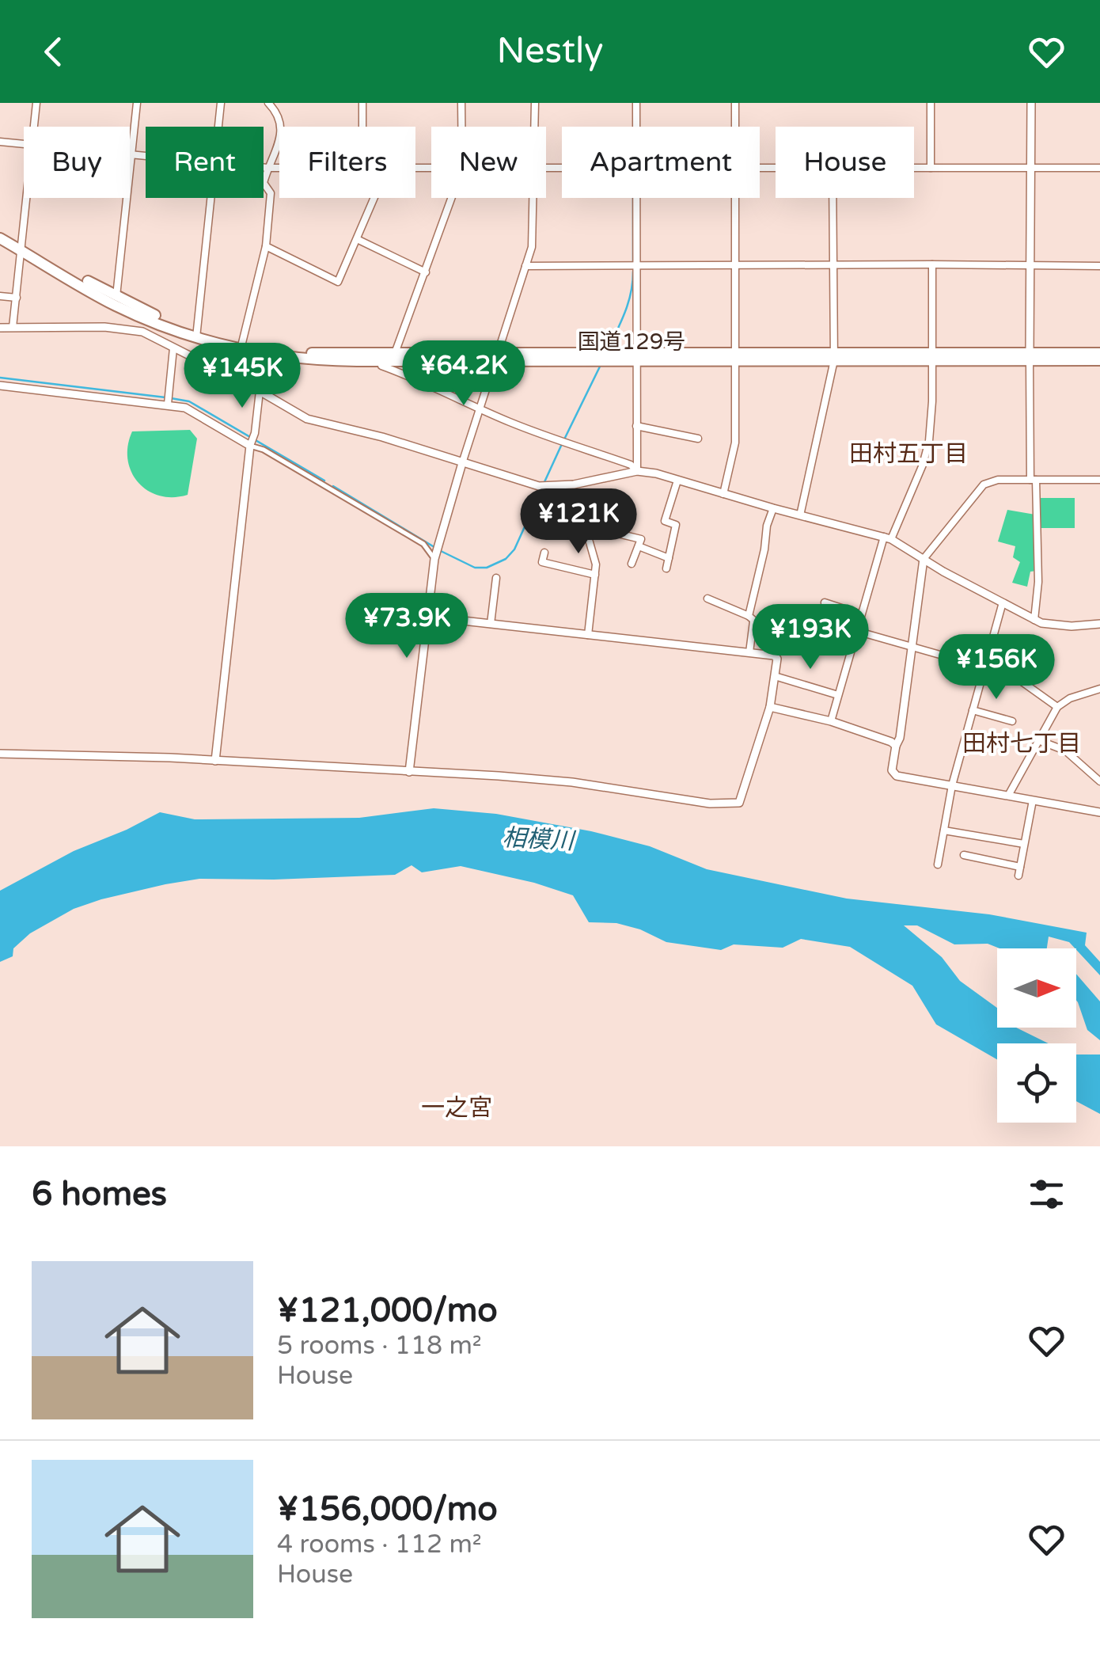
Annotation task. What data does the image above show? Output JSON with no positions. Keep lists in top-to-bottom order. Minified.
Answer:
{"streets":{"highway":["国道129号"]},"districts":["田村五丁目","田村七丁目","一之宮"],"water":["相模川"],"north":"right","page":{"header":"Nestly","chip":["Buy","Rent","Filters","New","Apartment","House"],"price":["¥64.2K","¥145K","¥121K","¥73.9K","¥193K","¥156K"],"heading":"6 homes","list":[{"name":"¥121,000/mo","note":"5 rooms · 118 m² · House"},{"name":"¥156,000/mo","note":"4 rooms · 112 m² · House"}]}}
